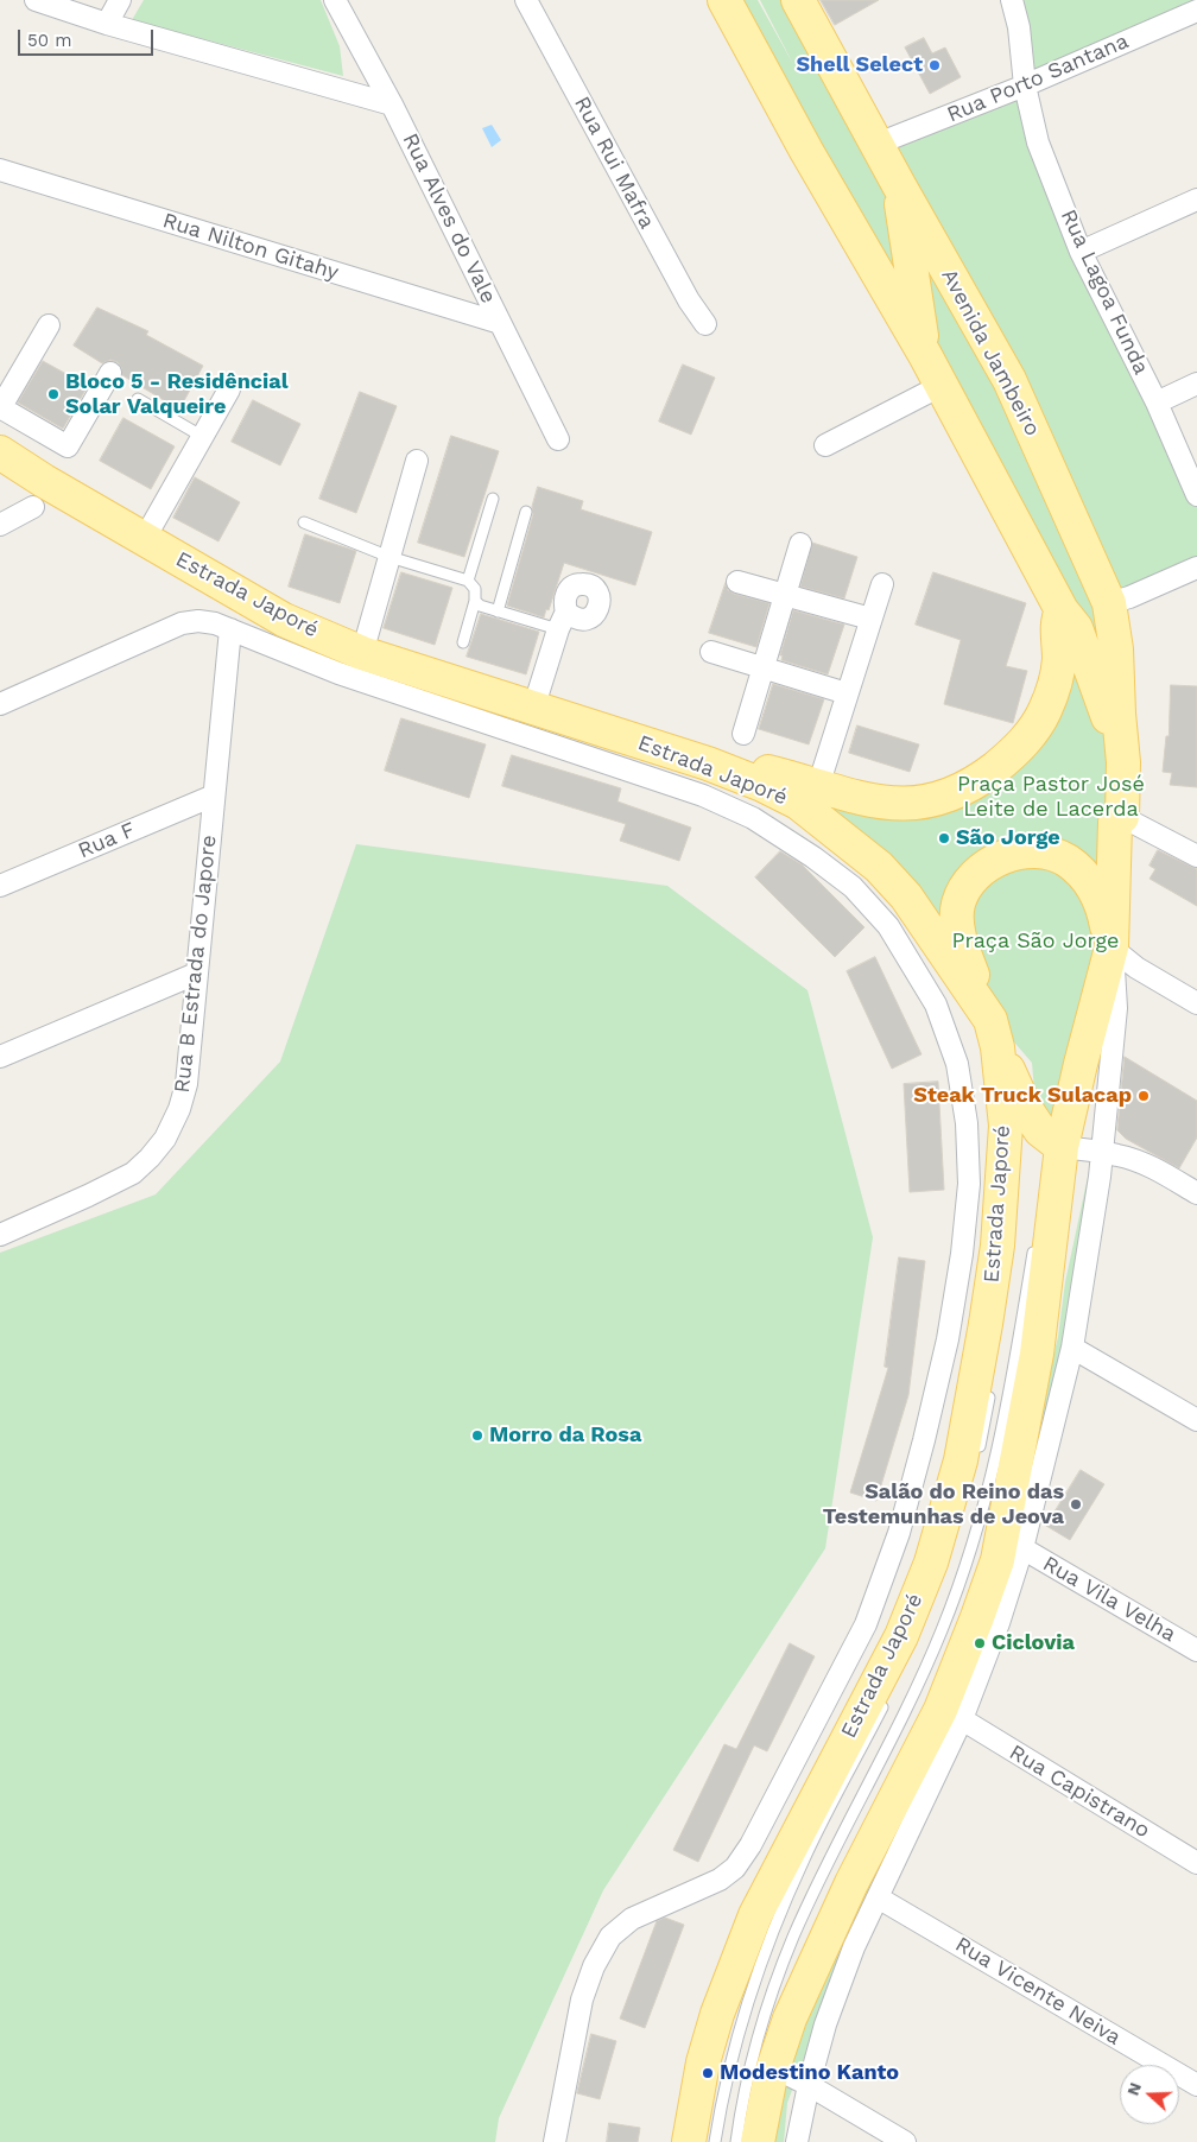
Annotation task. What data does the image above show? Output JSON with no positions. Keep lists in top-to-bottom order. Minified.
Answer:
{"streets":{"main road":["Avenida Jambeiro","Estrada Japoré"],"street":["Rua Porto Santana","Rua Rui Mafra","Rua Alves do Vale","Rua Nilton Gitahy","Rua Lagoa Funda","Rua F","Rua B Estrada do Japore","Rua Vila Velha","Rua Capistrano","Rua Vicente Neiva"]},"crossings":[["Rua Porto Santana","Rua Lagoa Funda"],["Rua Porto Santana","Avenida Jambeiro"],["Rua Alves do Vale","Rua Nilton Gitahy"],["Rua F","Rua B Estrada do Japore"]],"parks":["Praça Pastor José Leite de Lacerda","Praça São Jorge"],"places":["Shell Select","Bloco 5 - Residêncial Solar Valqueire","São Jorge","Steak Truck Sulacap","Morro da Rosa","Salão do Reino das Testemunhas de Jeova","Ciclovia","Modestino Kanto"],"scale_bar":"50 m","north":"left"}
